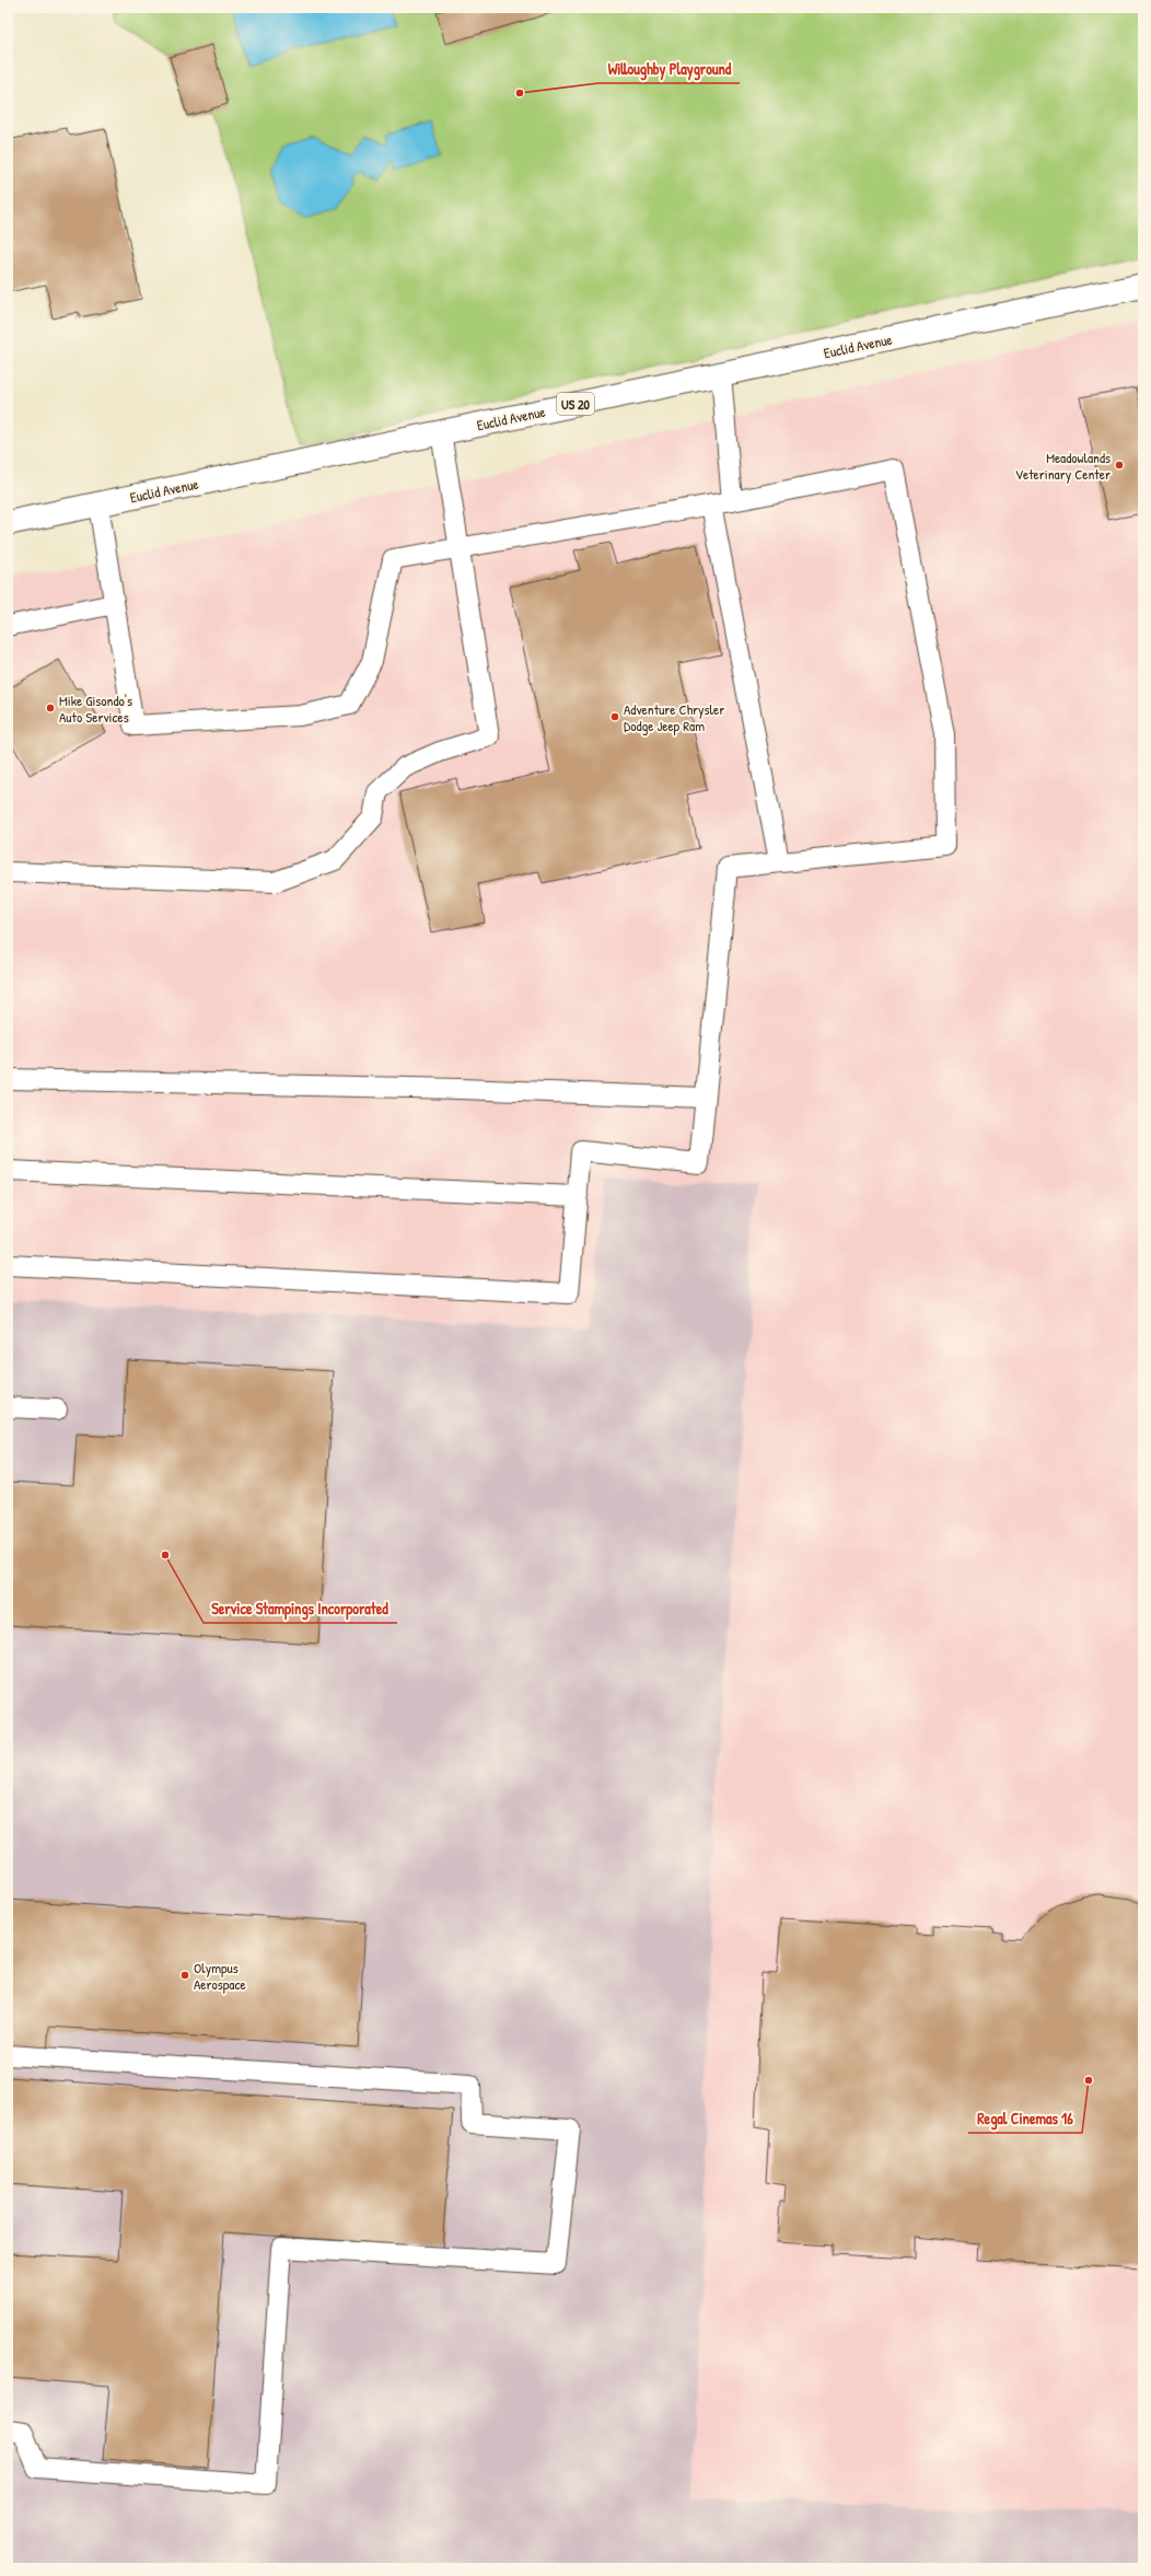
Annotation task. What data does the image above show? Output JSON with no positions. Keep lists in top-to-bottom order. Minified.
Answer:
{"streets":{"main road":["Euclid Avenue","US 20"]},"places":["Willoughby Playground","Meadowlands Veterinary Center","Mike Gisondo's Auto Services","Adventure Chrysler Dodge Jeep Ram","Service Stampings Incorporated","Olympus Aerospace","Regal Cinemas 16"]}
